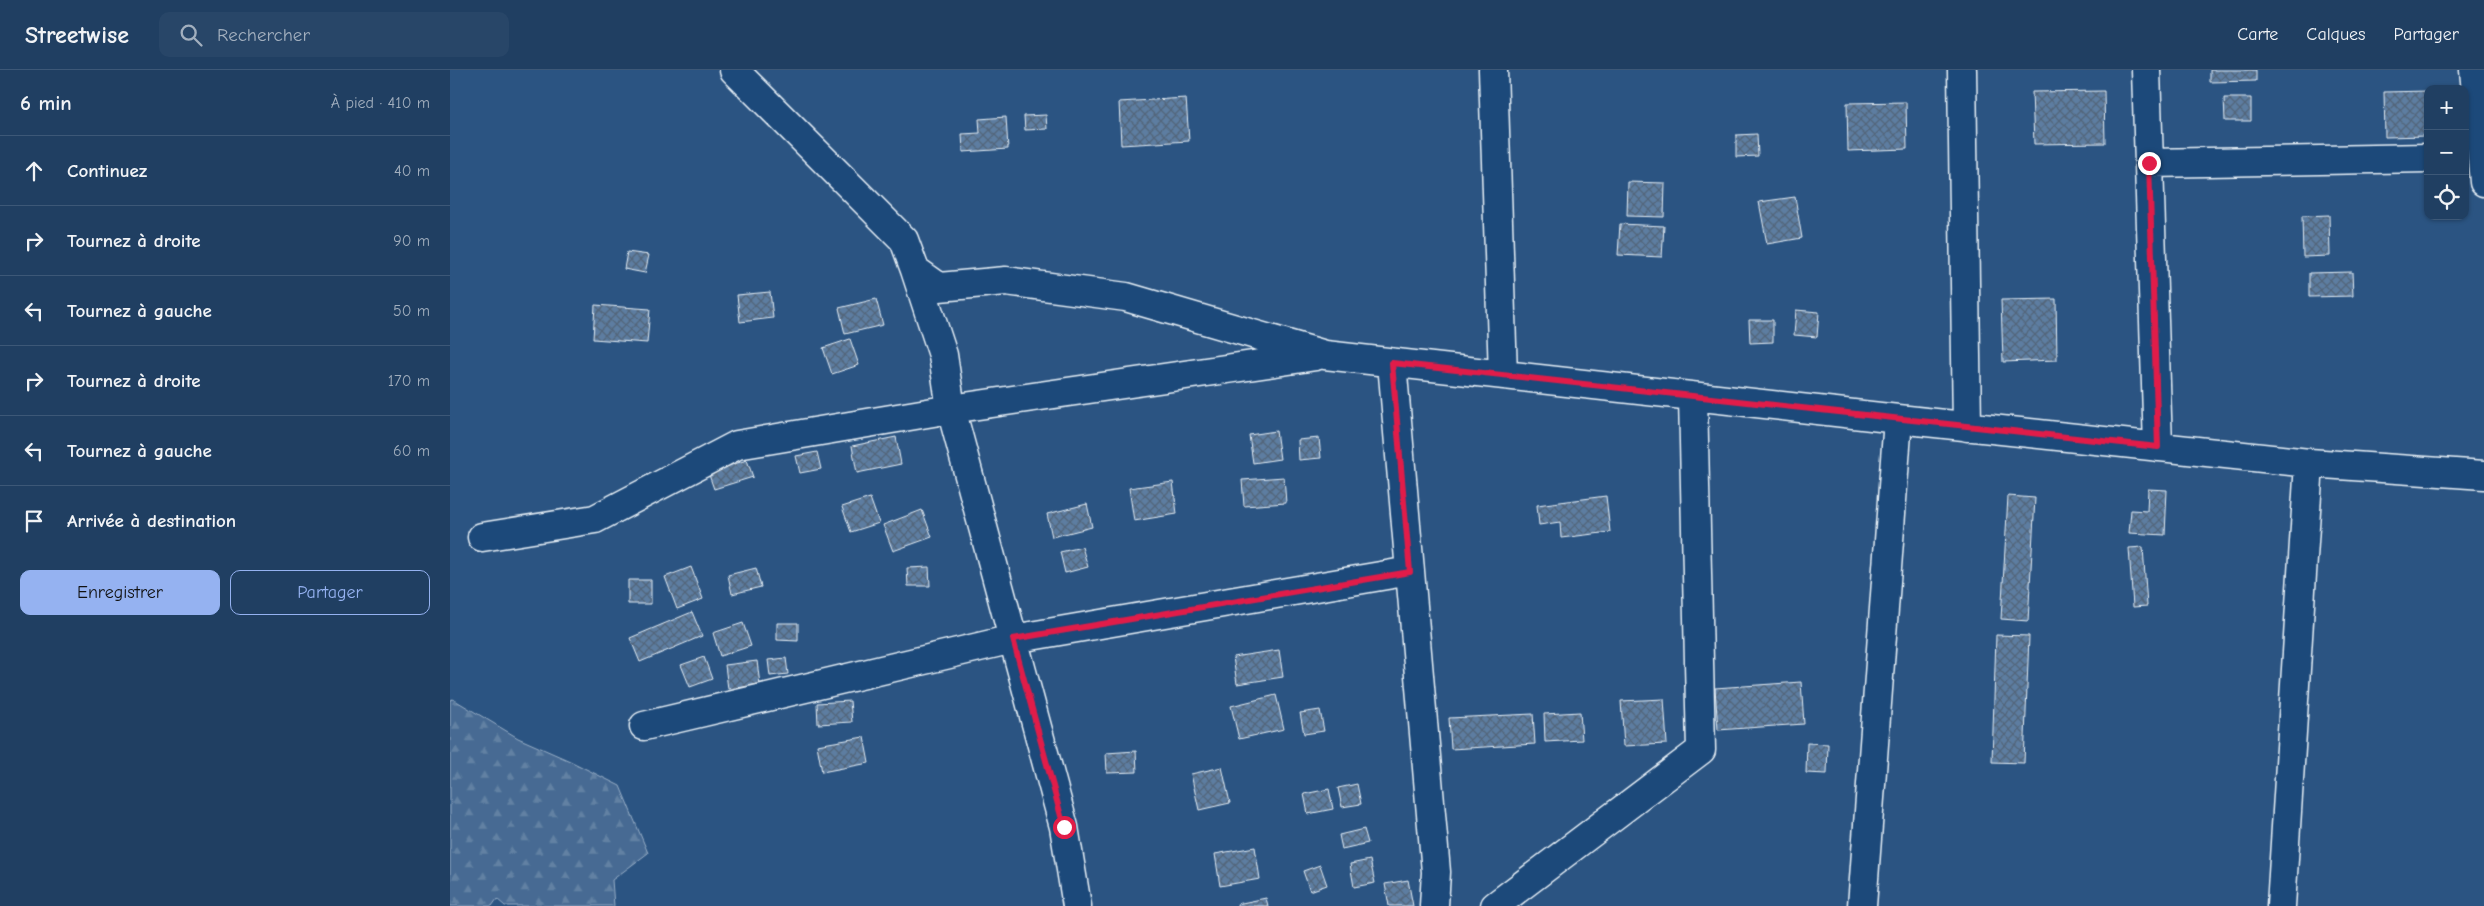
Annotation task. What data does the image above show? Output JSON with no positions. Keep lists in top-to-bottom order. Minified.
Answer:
{"page":{"header":"Streetwise","search":"Rechercher","nav":["Carte","Calques","Partager"],"heading":["6 min","À pied · 410 m"],"map_buttons":["+","−"],"list":[["Continuez","40 m"],["Tournez à droite","90 m"],["Tournez à gauche","50 m"],["Tournez à droite","170 m"],["Tournez à gauche","60 m"],"Arrivée à destination"],"buttons":["Enregistrer","Partager"]}}
